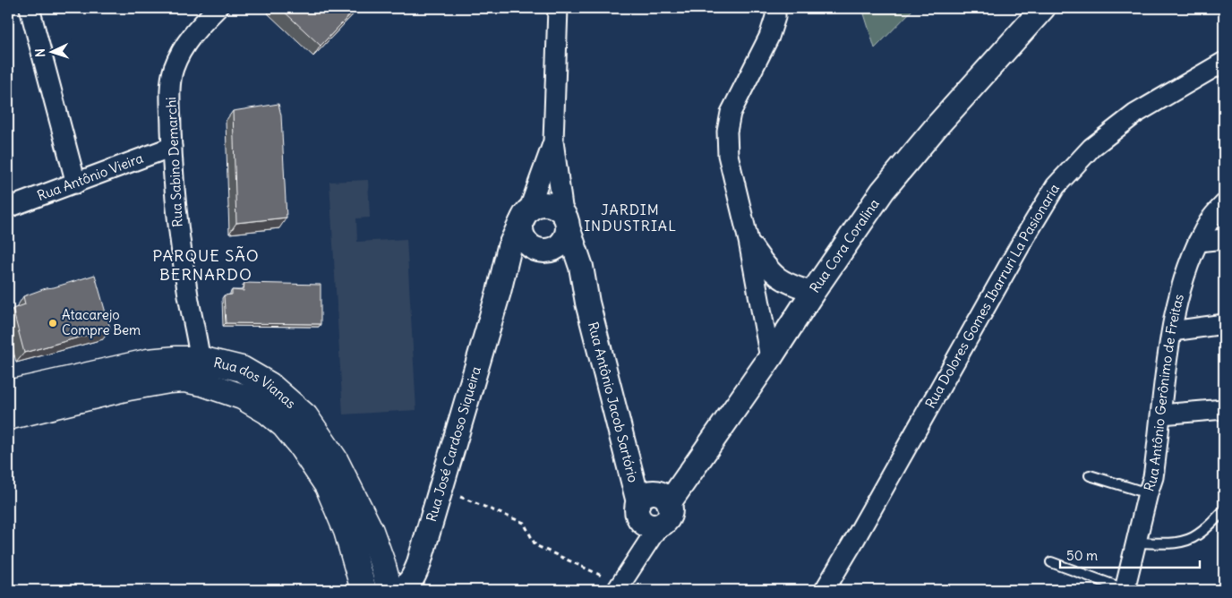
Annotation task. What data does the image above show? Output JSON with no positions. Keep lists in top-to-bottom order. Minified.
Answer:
{"streets":{"main road":["Rua dos Vianas"],"street":["Rua Sabino Demarchi","Rua Antônio Vieira","Rua Cora Coralina","Rua Dolores Gomes Ibarruri La Pasionaria","Rua Antônio Gerônimo de Freitas","Rua Antônio Jacob Sartório","Rua José Cardoso Siqueira"]},"crossings":[["Rua Sabino Demarchi","Rua Antônio Vieira"],["Rua Sabino Demarchi","Rua dos Vianas"],["Rua Cora Coralina","Rua Antônio Jacob Sartório"],["Rua Antônio Jacob Sartório","Rua José Cardoso Siqueira"]],"districts":["JARDIM INDUSTRIAL","PARQUE SÃO BERNARDO"],"places":["Atacarejo Compre Bem"],"scale_bar":"50 m","north":"left"}
